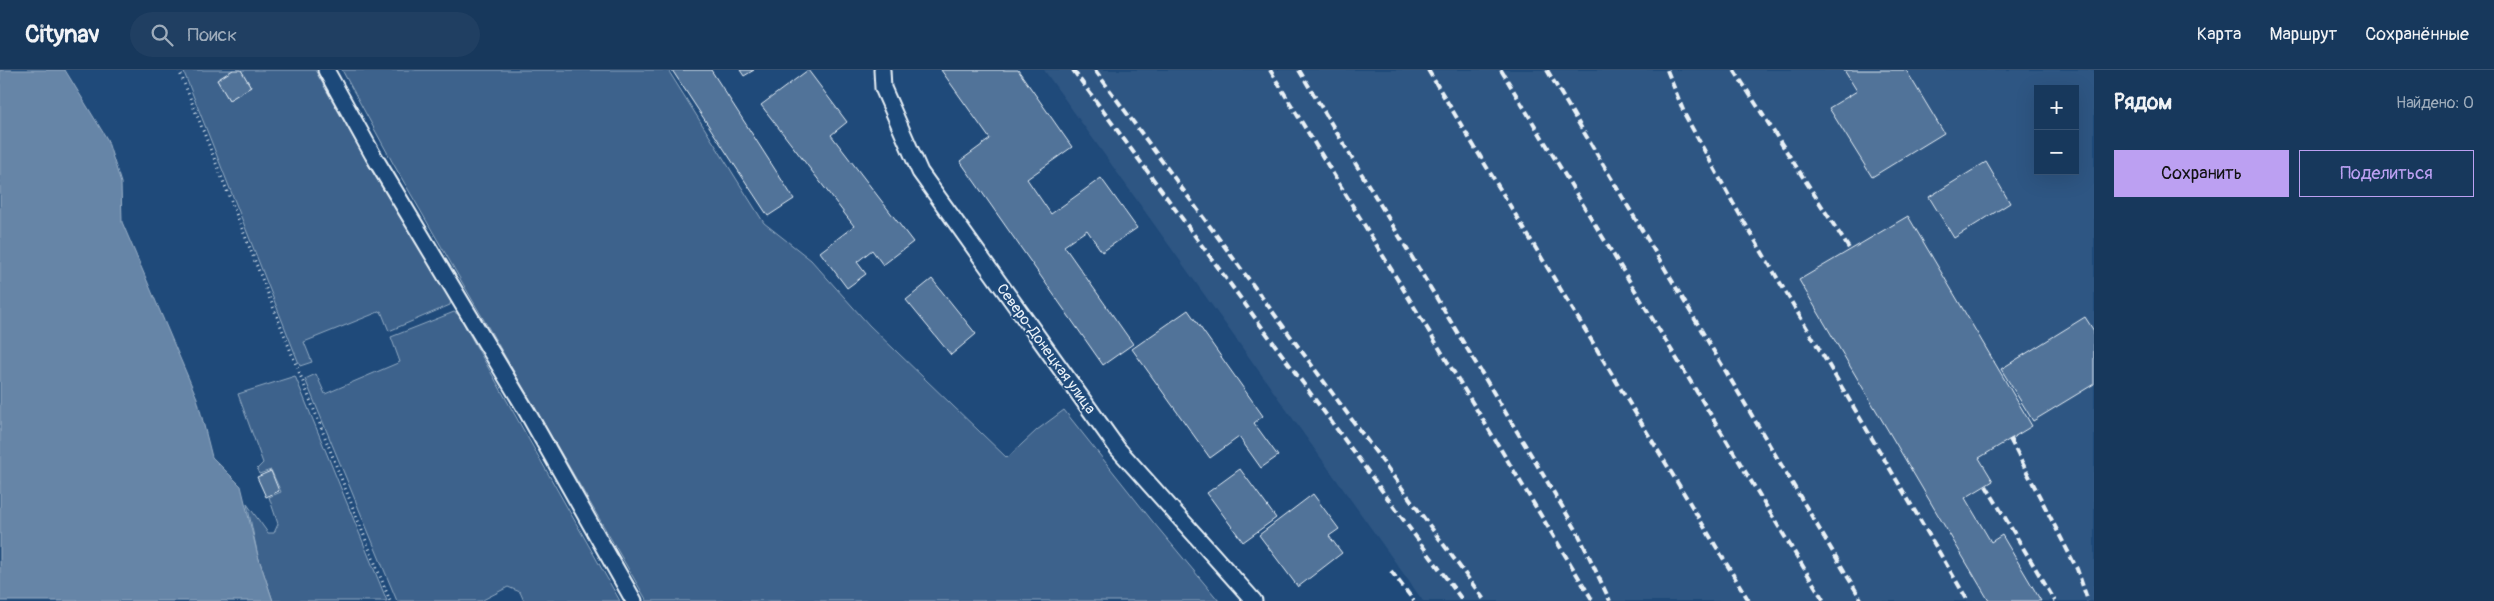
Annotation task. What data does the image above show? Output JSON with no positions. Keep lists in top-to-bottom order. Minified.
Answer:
{"streets":{"lane":["Северо-Донецкая улица"]},"page":{"header":"Citynav","search":"Поиск","nav":["Карта","Маршрут","Сохранённые"],"heading":["Рядом","Найдено: 0"],"map_buttons":["+","−"],"buttons":["Сохранить","Поделиться"]}}
